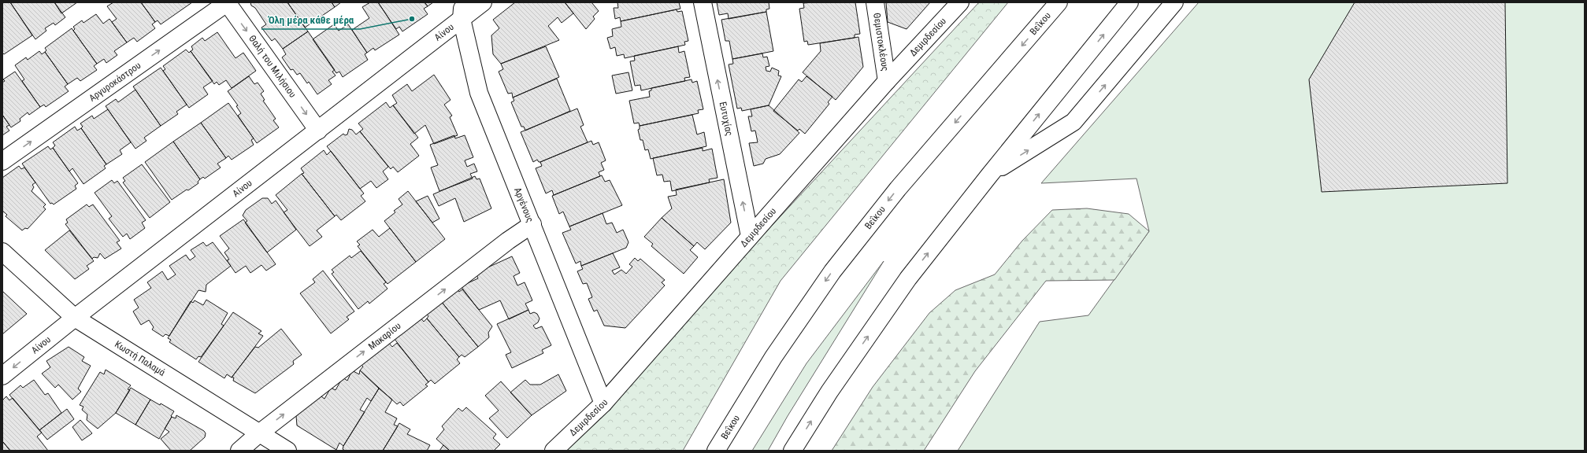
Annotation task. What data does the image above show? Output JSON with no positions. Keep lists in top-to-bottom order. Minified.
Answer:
{"streets":{"street":["Βεΐκου","Αίνου","Δεμιρδεσίου","Θεμιστοκλέους","Θαλή του Μιλήσιου","Αργυροκάστρου","Ευτυχίας","Αργένους","Μακαρίου","Κωστή Παλαμά"]},"crossings":[["Αίνου","Θαλή του Μιλήσιου"],["Αίνου","Αργένους"],["Αίνου","Κωστή Παλαμά"],["Δεμιρδεσίου","Θεμιστοκλέους"],["Δεμιρδεσίου","Ευτυχίας"],["Δεμιρδεσίου","Αργένους"],["Θαλή του Μιλήσιου","Αργυροκάστρου"],["Αργένους","Μακαρίου"],["Μακαρίου","Κωστή Παλαμά"]],"one_way":["Θαλή του Μιλήσιου","Αργυροκάστρου","Ευτυχίας","Μακαρίου"],"places":["Όλη μέρα κάθε μέρα"]}
